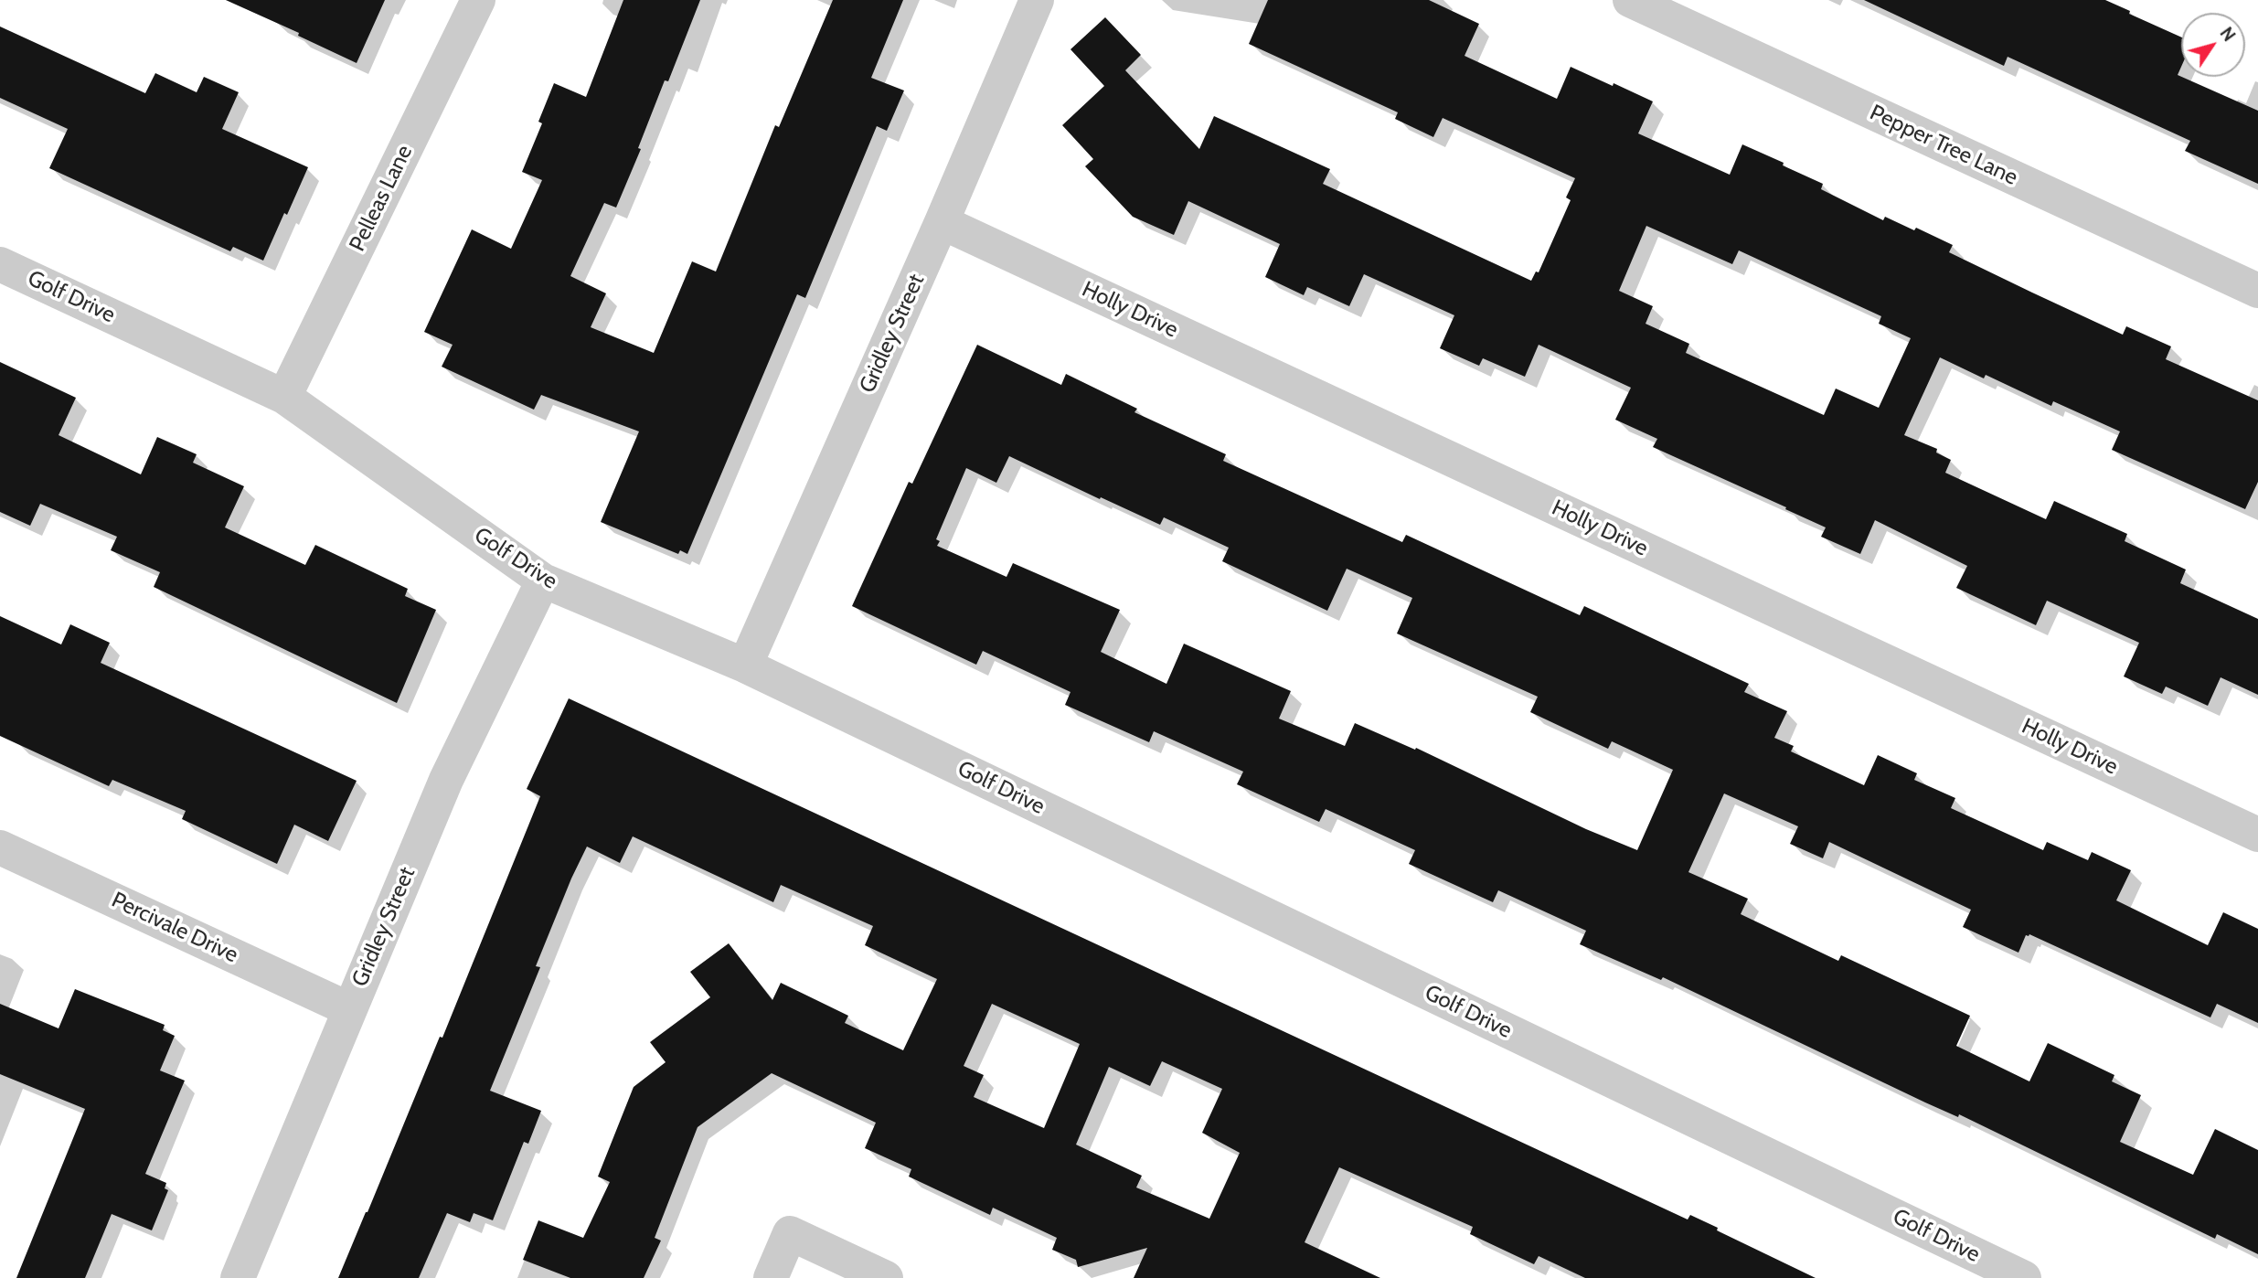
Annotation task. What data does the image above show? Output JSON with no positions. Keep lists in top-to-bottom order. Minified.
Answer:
{"streets":{"street":["Pepper Tree Lane","Pelleas Lane","Golf Drive","Holly Drive","Gridley Street","Percivale Drive"]},"crossings":[["Pelleas Lane","Golf Drive"],["Golf Drive","Gridley Street"],["Holly Drive","Gridley Street"],["Gridley Street","Percivale Drive"]],"north":"top right"}
